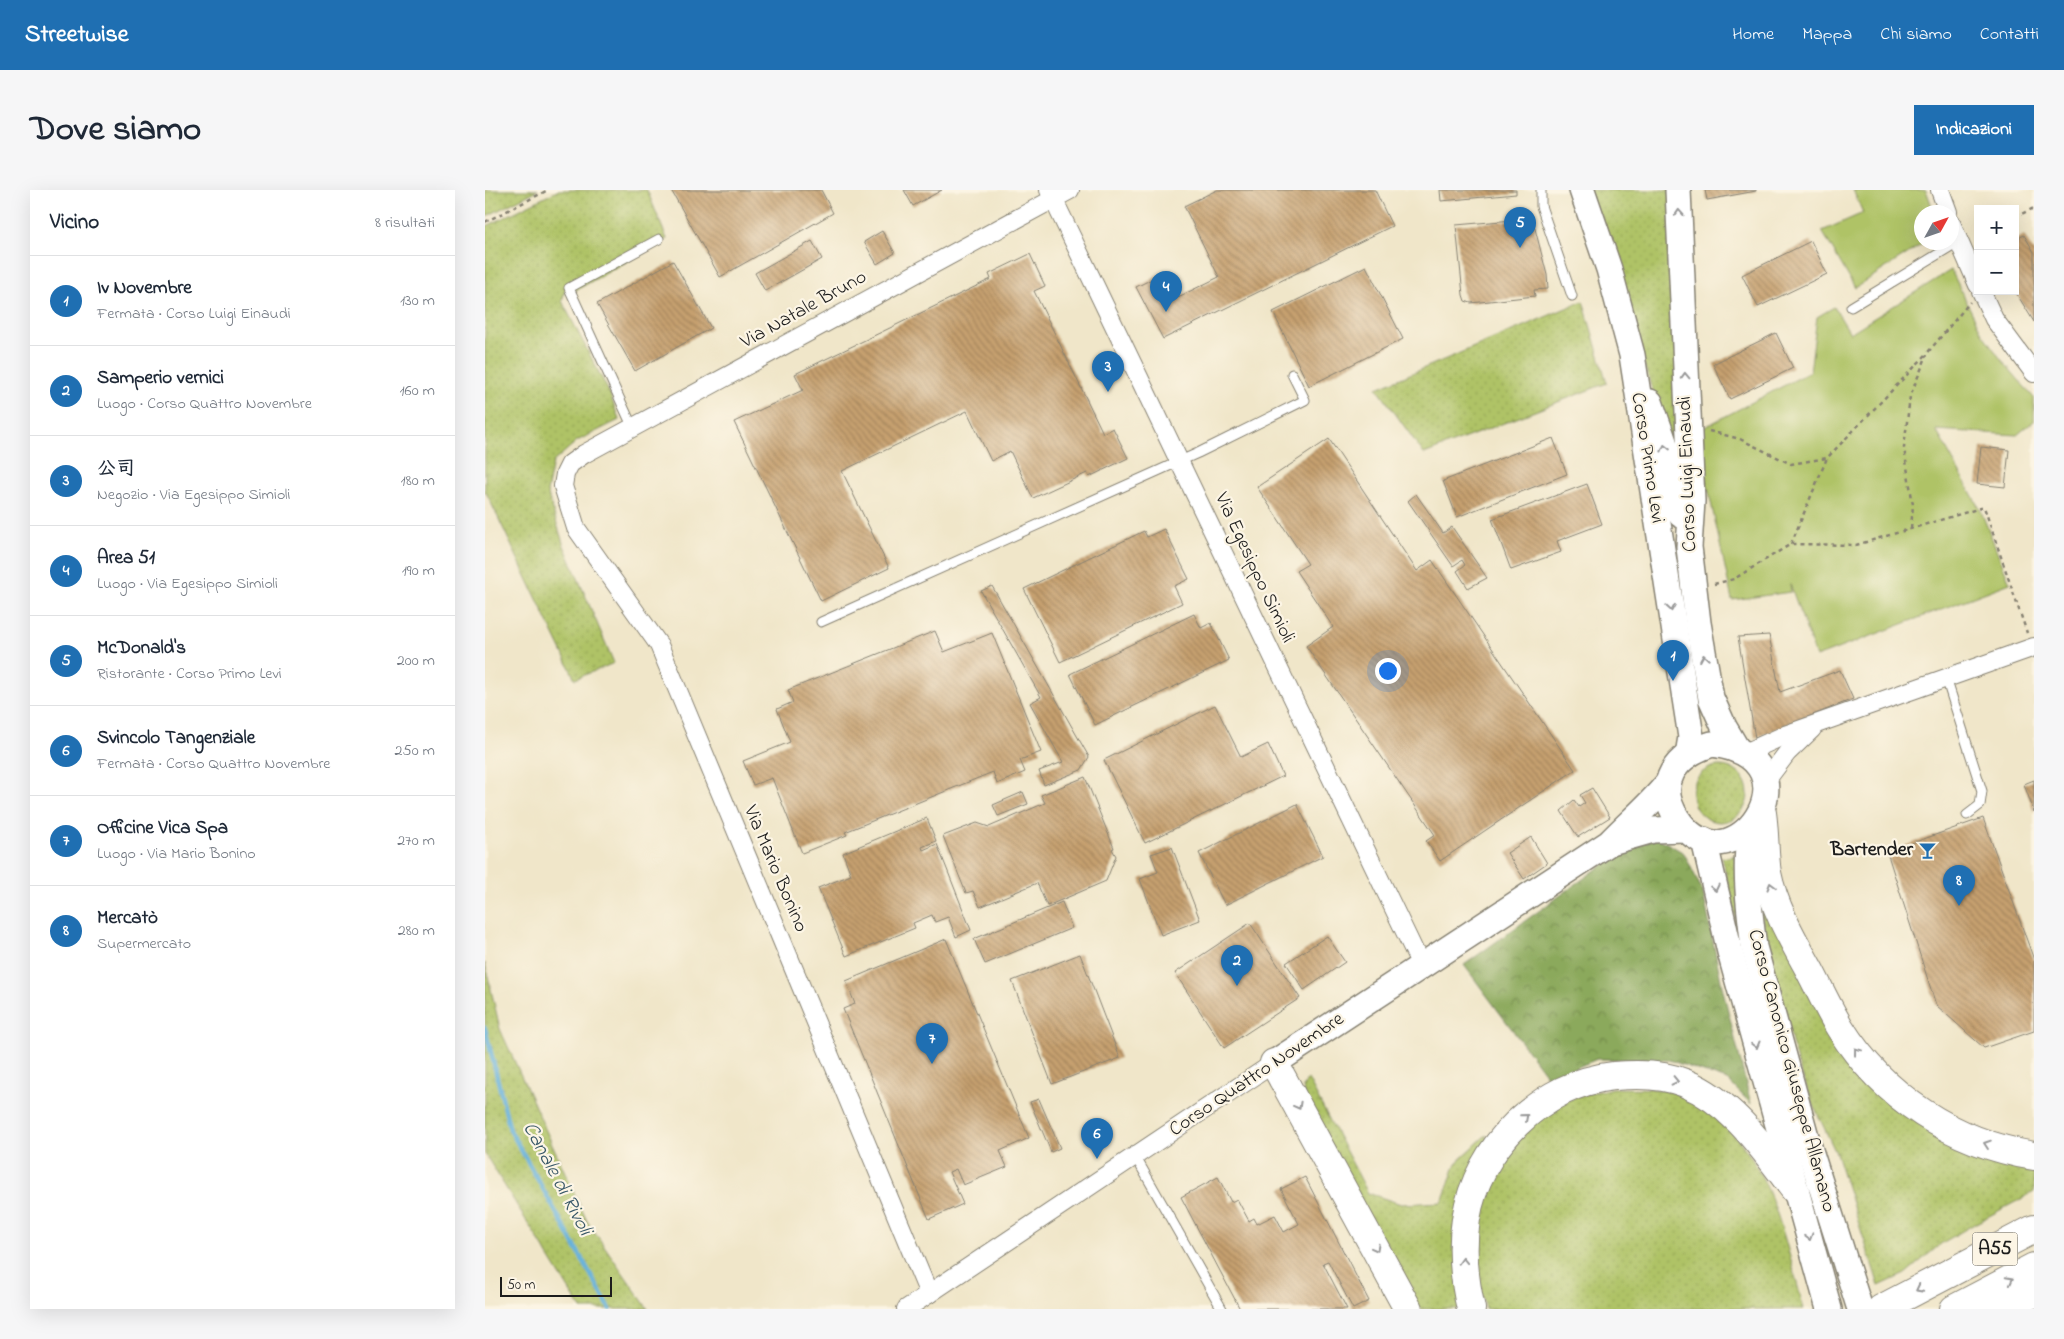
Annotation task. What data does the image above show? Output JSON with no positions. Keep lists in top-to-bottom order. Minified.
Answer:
{"streets":{"highway":["A55"],"main road":["Corso Primo Levi","Corso Luigi Einaudi","Corso Canonico Giuseppe Allamano","Corso Quattro Novembre"],"street":["Via Natale Bruno","Via Egesippo Simioli","Via Mario Bonino"]},"crossings":[["Via Natale Bruno","Via Egesippo Simioli"],["Via Natale Bruno","Via Mario Bonino"],["Corso Primo Levi","Corso Luigi Einaudi"],["Corso Luigi Einaudi","Corso Canonico Giuseppe Allamano"],["Corso Luigi Einaudi","Corso Quattro Novembre"],["Via Egesippo Simioli","Corso Quattro Novembre"],["Via Mario Bonino","Corso Quattro Novembre"],["Corso Canonico Giuseppe Allamano","Corso Quattro Novembre"]],"water":["Canale di Rivoli"],"places":{"bar":["Bartender"]},"scale_bar":"50 m","north":"top right","page":{"header":"Streetwise","nav":["Home","Mappa","Chi siamo","Contatti"],"title":"Dove siamo","buttons":"Indicazioni","heading":["Vicino","8 risultati"],"map_buttons":["+","−"],"pins":["5","4","3","1","8","2","7","6"],"list":[{"mark":"1","name":"Iv Novembre","note":"Fermata · Corso Luigi Einaudi","value":"130 m"},{"mark":"2","name":"Samperio vernici","note":"Luogo · Corso Quattro Novembre","value":"160 m"},{"mark":"3","name":"公司","note":"Negozio · Via Egesippo Simioli","value":"180 m"},{"mark":"4","name":"Area 51","note":"Luogo · Via Egesippo Simioli","value":"190 m"},{"mark":"5","name":"McDonald's","note":"Ristorante · Corso Primo Levi","value":"200 m"},{"mark":"6","name":"Svincolo Tangenziale","note":"Fermata · Corso Quattro Novembre","value":"250 m"},{"mark":"7","name":"Officine Vica Spa","note":"Luogo · Via Mario Bonino","value":"270 m"},{"mark":"8","name":"Mercatò","note":"Supermercato","value":"280 m"}],"scale":"50 m"}}
